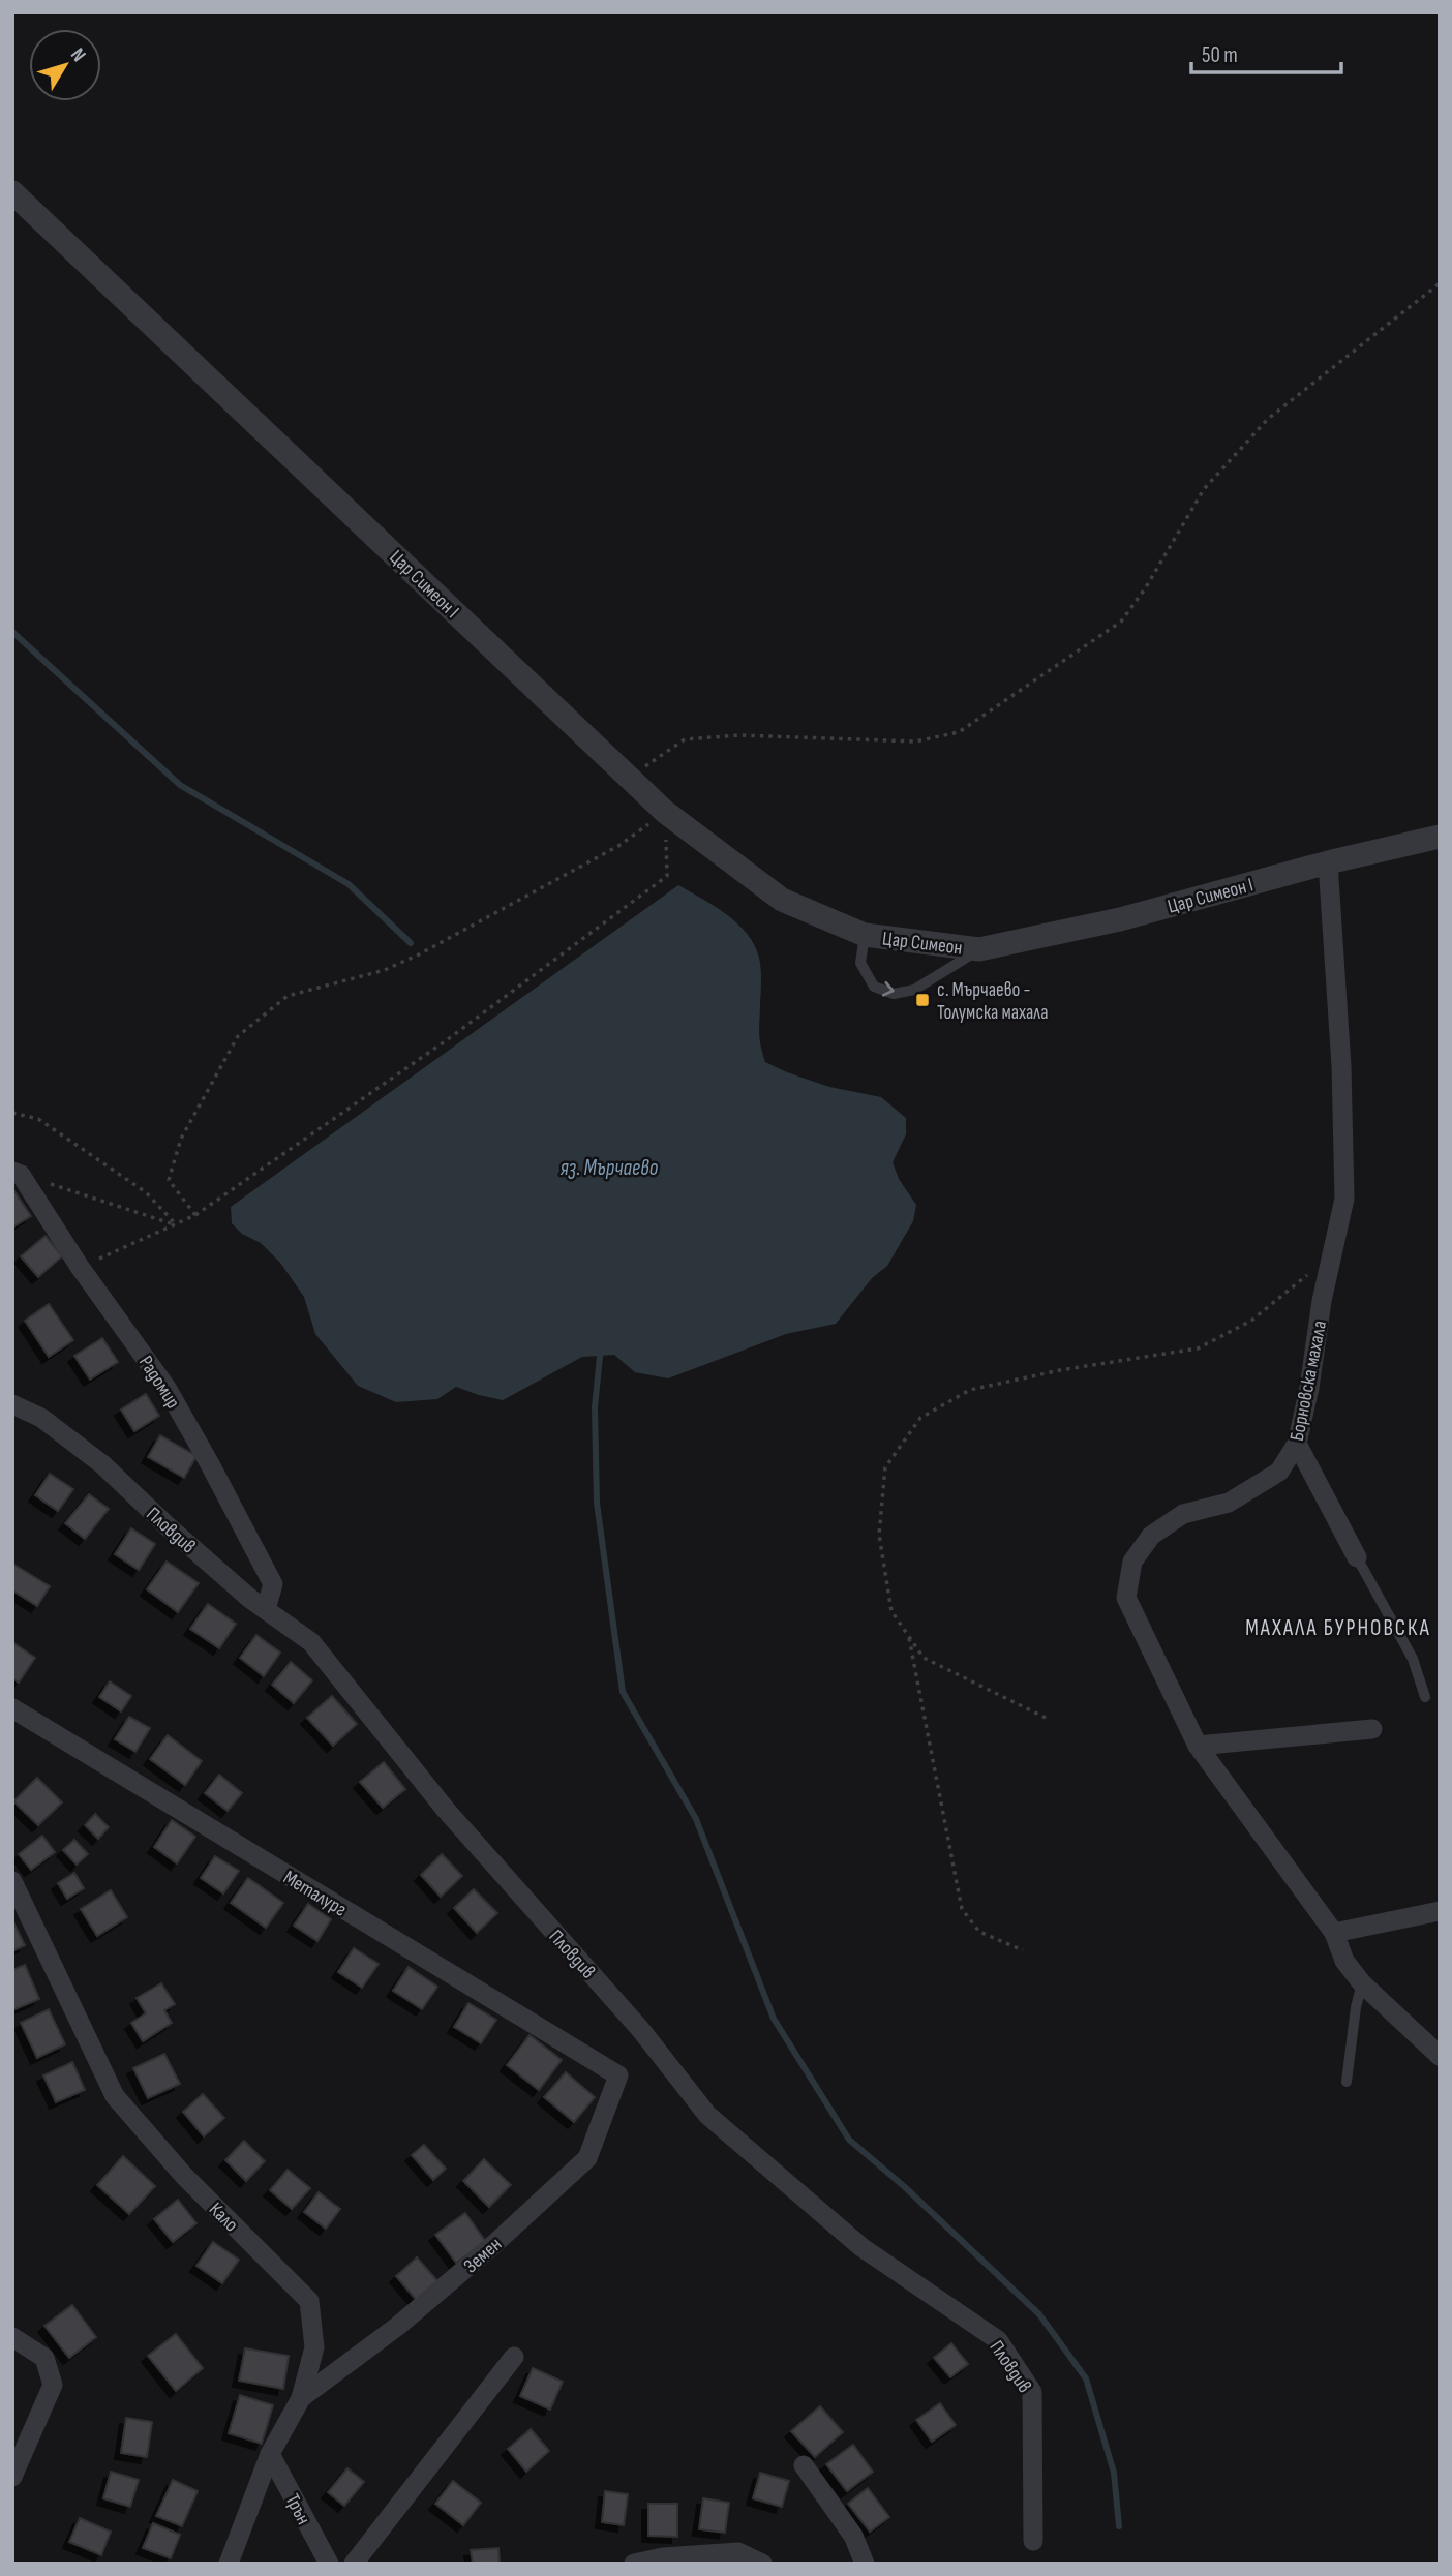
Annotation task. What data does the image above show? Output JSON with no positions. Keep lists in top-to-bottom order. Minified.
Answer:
{"streets":{"street":["Цар Симеон I","Цар Симеон","Борновска махала","Радомир","Пловдив","Металург","Кало","Земен","Трън"]},"crossings":[["Цар Симеон I","Цар Симеон"],["Цар Симеон I","Борновска махала"],["Радомир","Пловдив"],["Металург","Земен"],["Кало","Земен"],["Кало","Трън"]],"districts":["МАХАЛА БУРНОВСКА"],"water":["яз. Мърчаево"],"places":{"transit":["с. Мърчаево - Толумска махала"]},"scale_bar":"50 m","north":"top right"}
